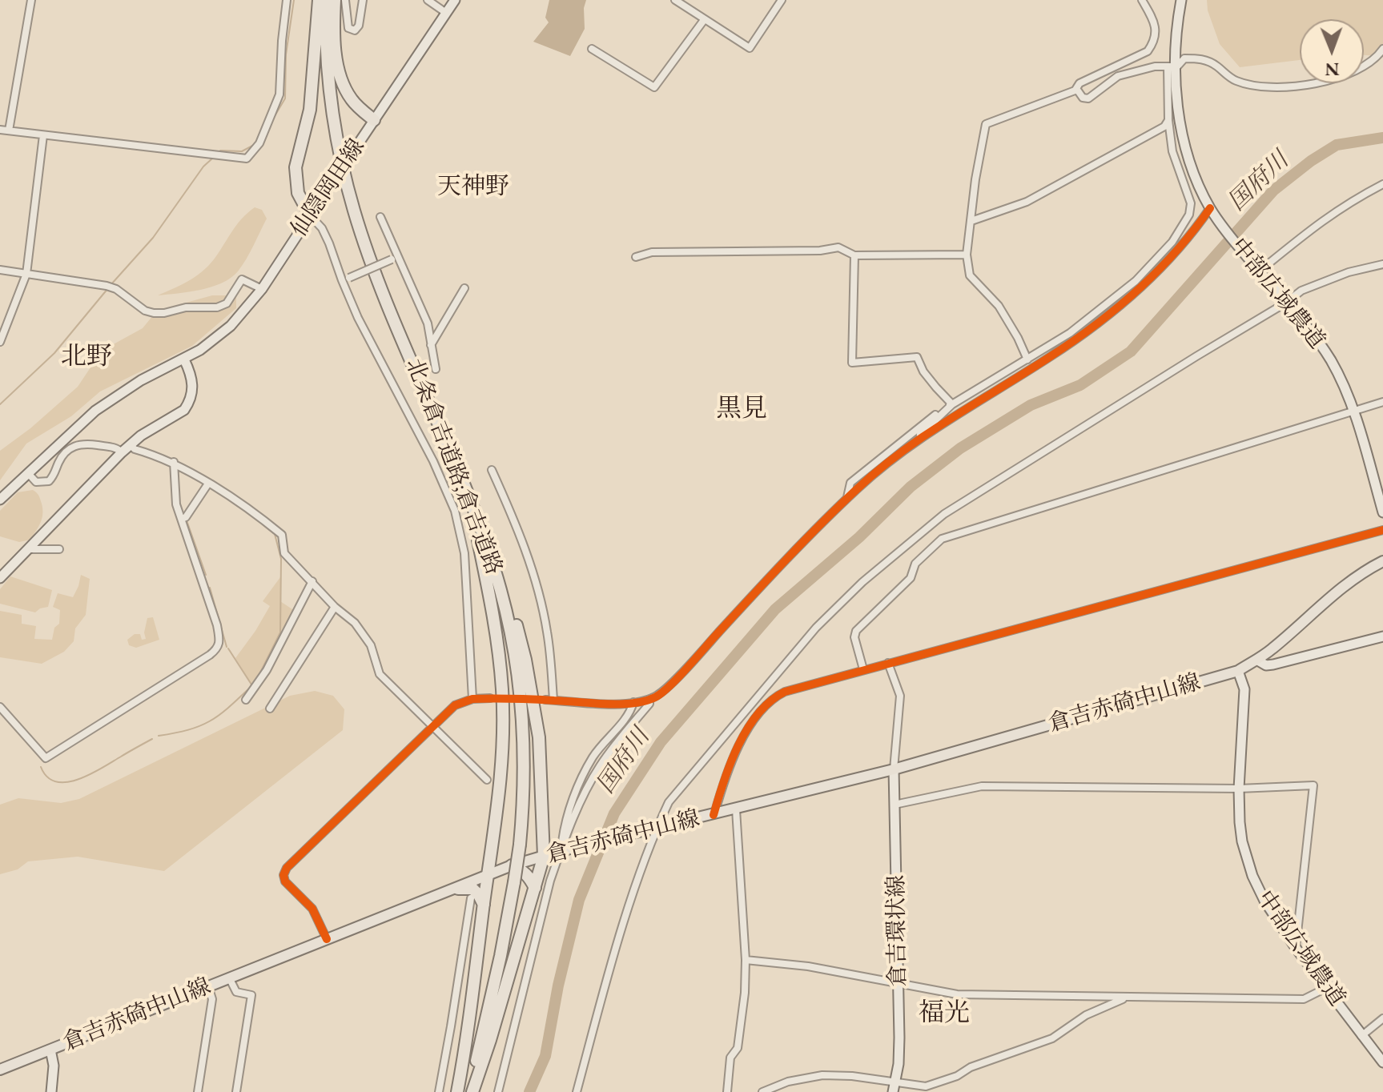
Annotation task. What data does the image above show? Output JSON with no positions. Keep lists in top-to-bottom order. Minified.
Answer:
{"streets":{"highway":["北条倉吉道路;倉吉道路"],"main road":["仙隠岡田線","中部広域農道","倉吉赤碕中山線","倉吉環状線"]},"crossings":[["中部広域農道","倉吉赤碕中山線"],["倉吉赤碕中山線","倉吉環状線"]],"districts":["天神野","北野","黒見","福光"],"water":["国府川"],"north":"bottom"}
